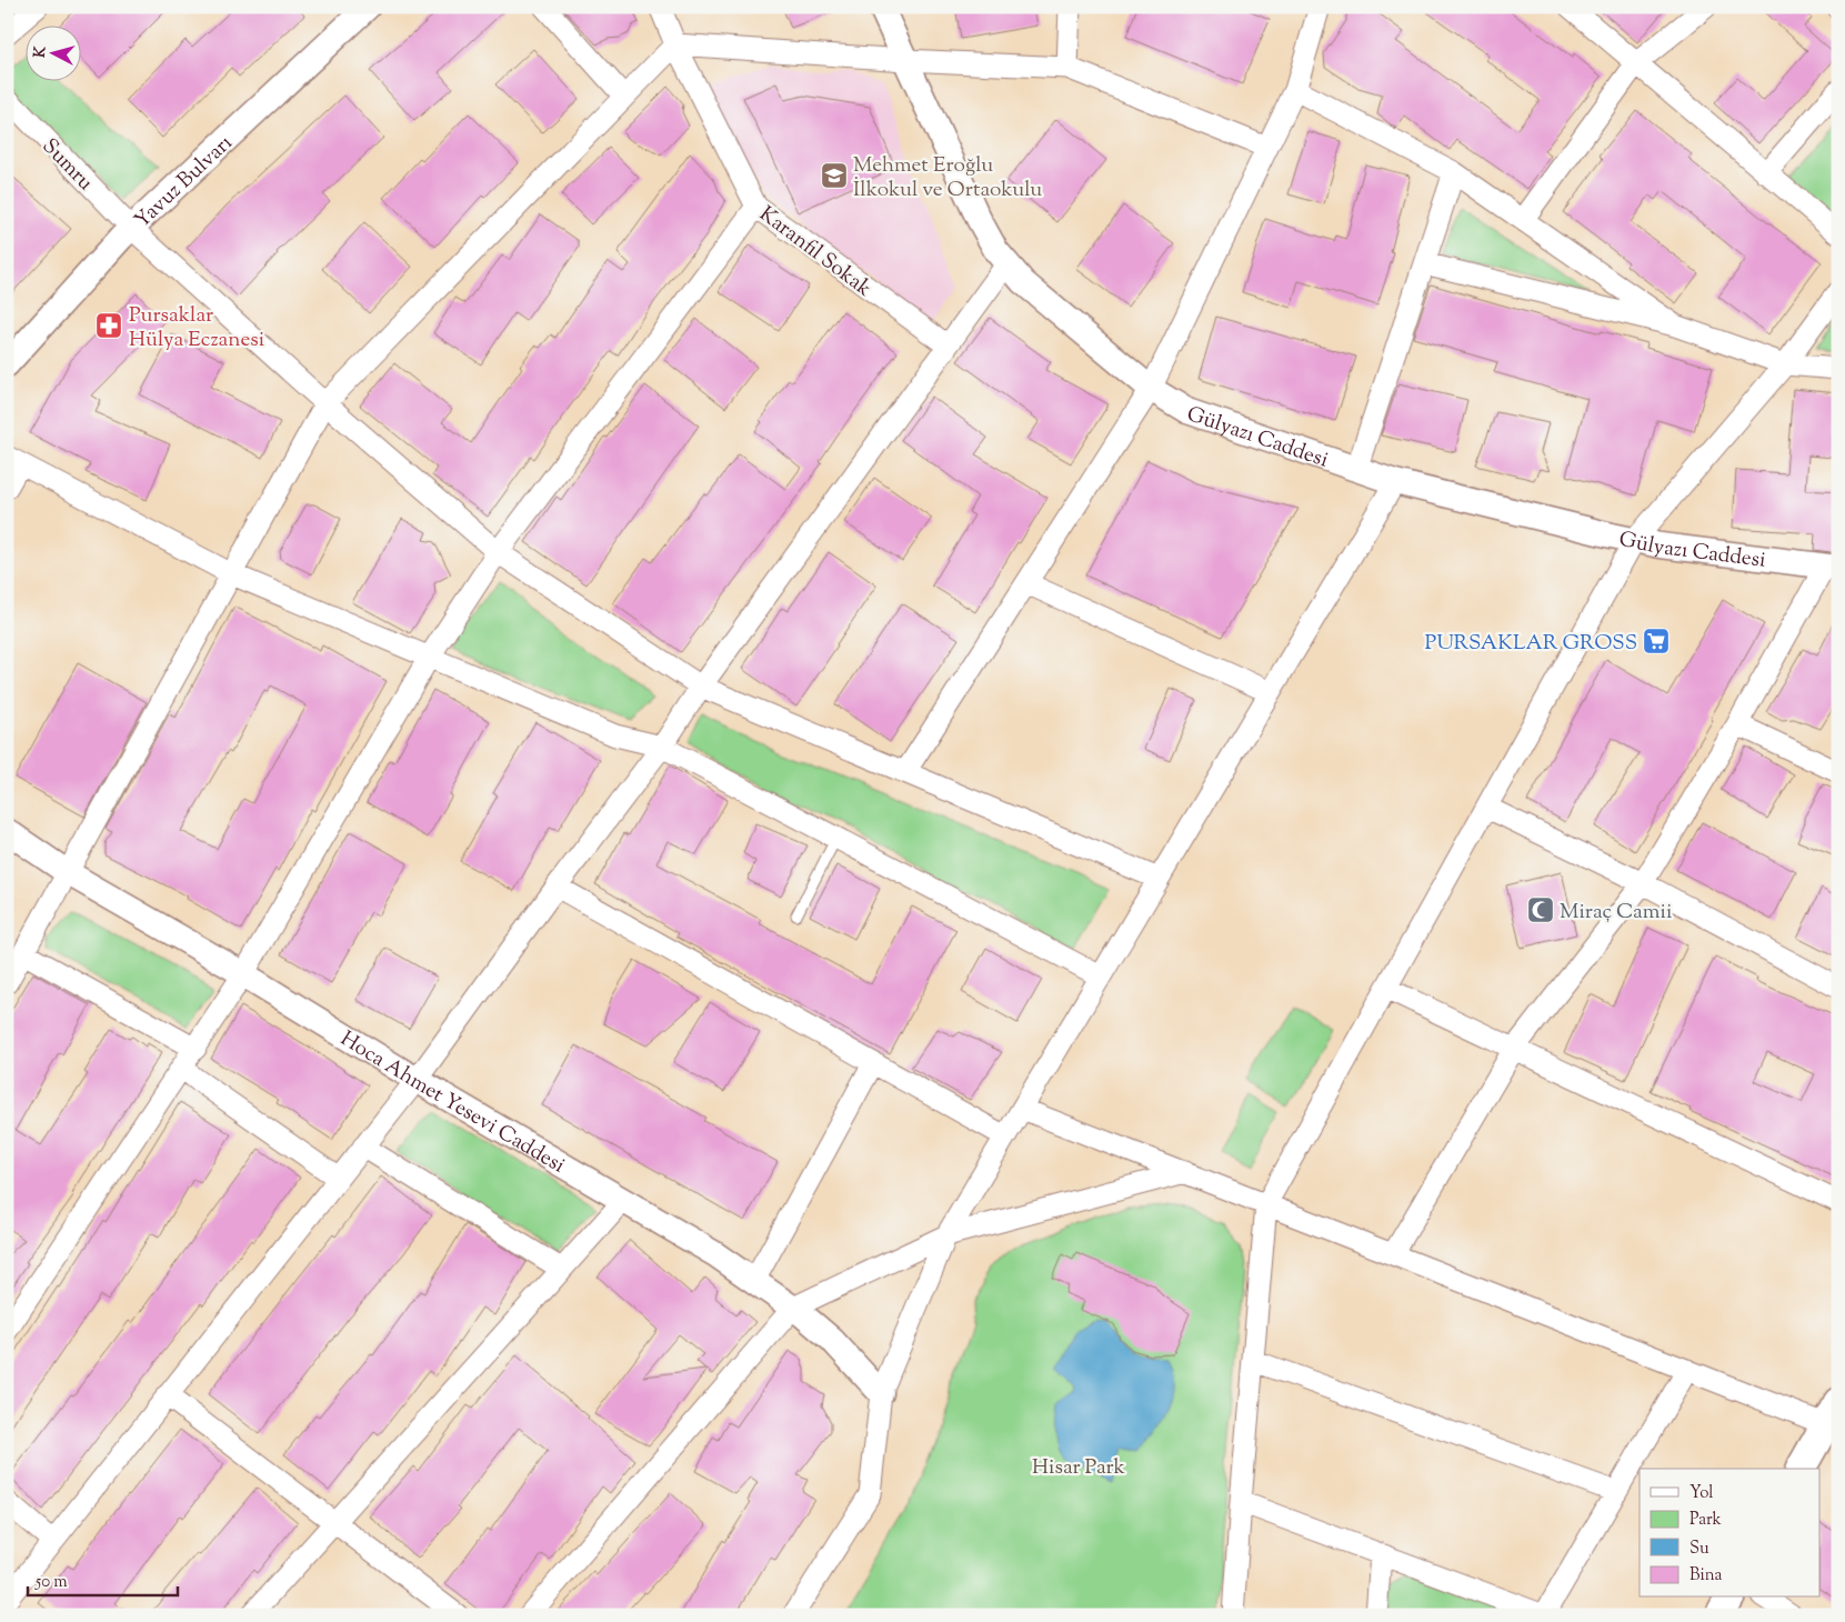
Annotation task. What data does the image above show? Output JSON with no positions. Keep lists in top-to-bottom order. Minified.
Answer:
{"streets":{"street":["Sumru","Yavuz Bulvarı","Karanfil Sokak","Gülyazı Caddesi","Hoca Ahmet Yesevi Caddesi"]},"crossings":[["Sumru","Yavuz Bulvarı"]],"parks":["Hisar Park"],"places":{"school or university":["Mehmet Eroğlu İlkokul ve Ortaokulu"],"pharmacy":["Pursaklar Hülya Eczanesi"],"supermarket":["PURSAKLAR GROSS"],"mosque":["Miraç Camii"]},"legend":["Yol","Park","Su","Bina"],"scale_bar":"50 m","north":"left"}
